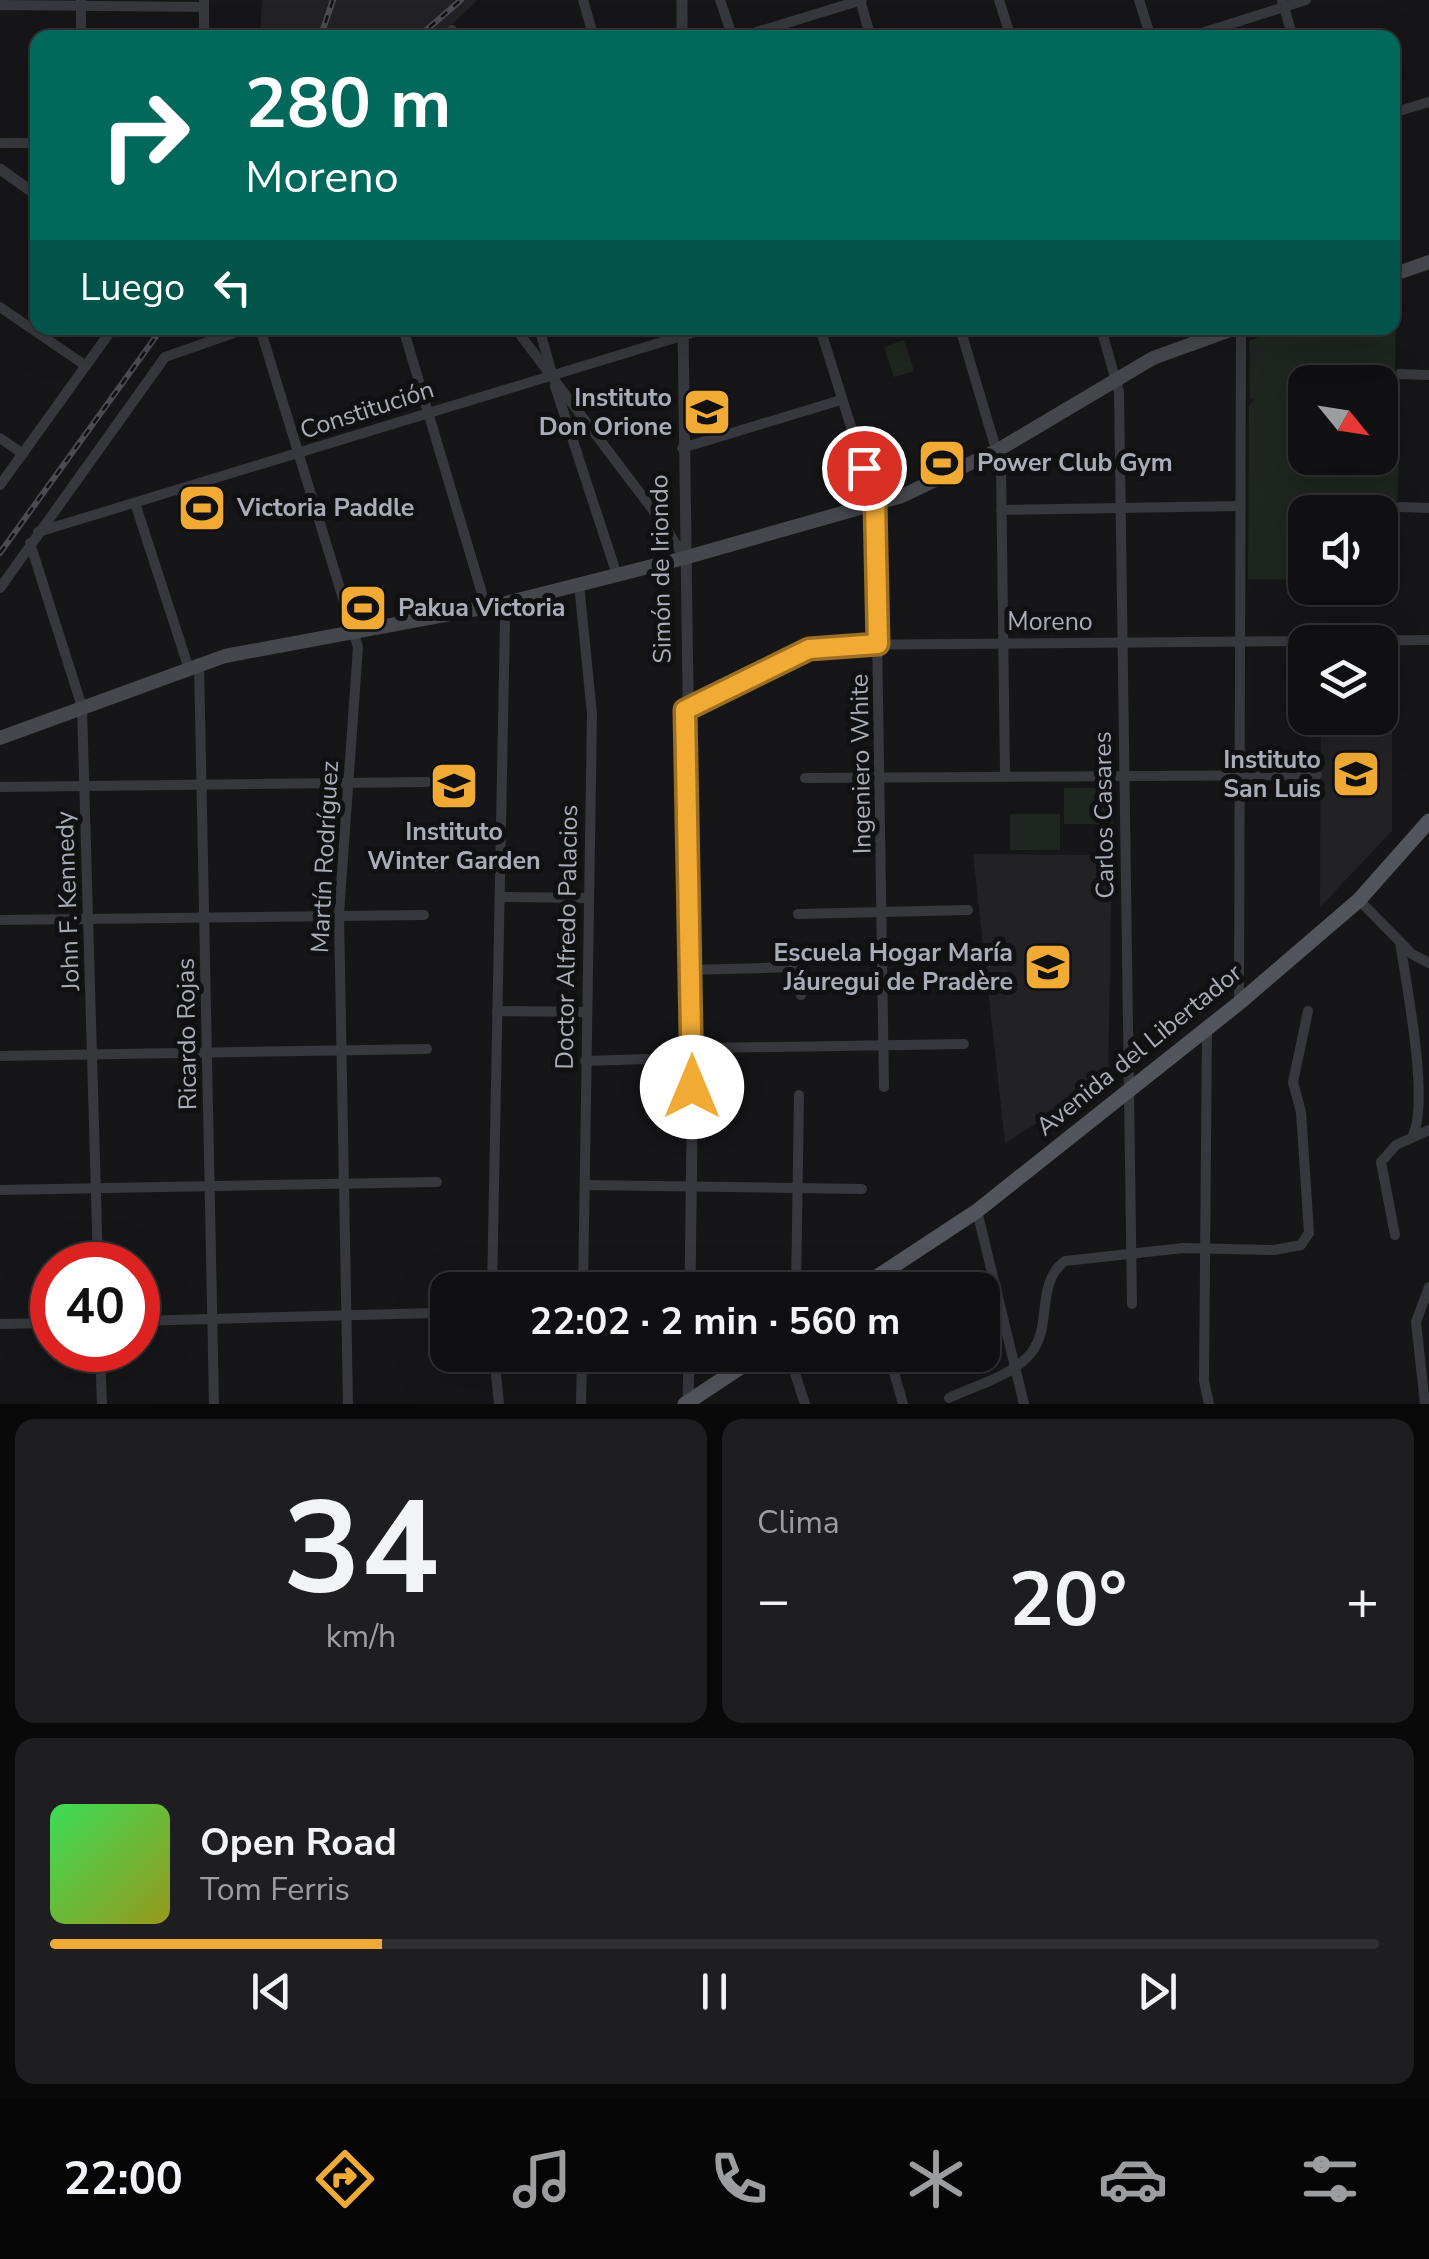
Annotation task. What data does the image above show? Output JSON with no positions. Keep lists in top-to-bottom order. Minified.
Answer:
{"streets":{"main road":["Avenida del Libertador"],"street":["Constitución","Simón de Iriondo","Moreno","Ingeniero White","Carlos Casares","Martín Rodríguez","John F. Kennedy","Doctor Alfredo Palacios","Ricardo Rojas"]},"crossings":[["Constitución","Martín Rodríguez"],["Constitución","Ricardo Rojas"],["Simón de Iriondo","Moreno"],["Moreno","Ingeniero White"],["Moreno","Carlos Casares"],["Carlos Casares","Avenida del Libertador"]],"places":{"school or university":["Instituto Don Orione","Instituto San Luis","Instituto Winter Garden","Escuela Hogar María Jáuregui de Pradère"],"sports":["Power Club Gym","Victoria Paddle","Pakua Victoria"]},"north":"bottom right","page":{"turn":["280 m","Moreno"],"then":"Luego","limit":"40","trip":"22:02 · 2 min · 560 m","tile":[["34","km/h"],"Clima"],"heat":["−","20°","+"],"song":["Open Road","Tom Ferris"],"tabs":"22:00"}}
